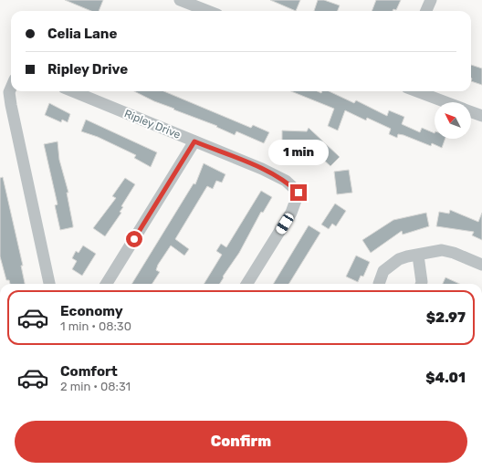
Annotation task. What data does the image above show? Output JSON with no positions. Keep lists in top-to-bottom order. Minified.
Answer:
{"streets":{"street":["Ripley Drive"]},"north":"top left","page":{"banner":["Celia Lane","Ripley Drive"],"bubble":"1 min","list":[{"name":"Economy","note":"1 min · 08:30","value":"$2.97"},{"name":"Comfort","note":"2 min · 08:31","value":"$4.01"}],"buttons":"Confirm"}}
